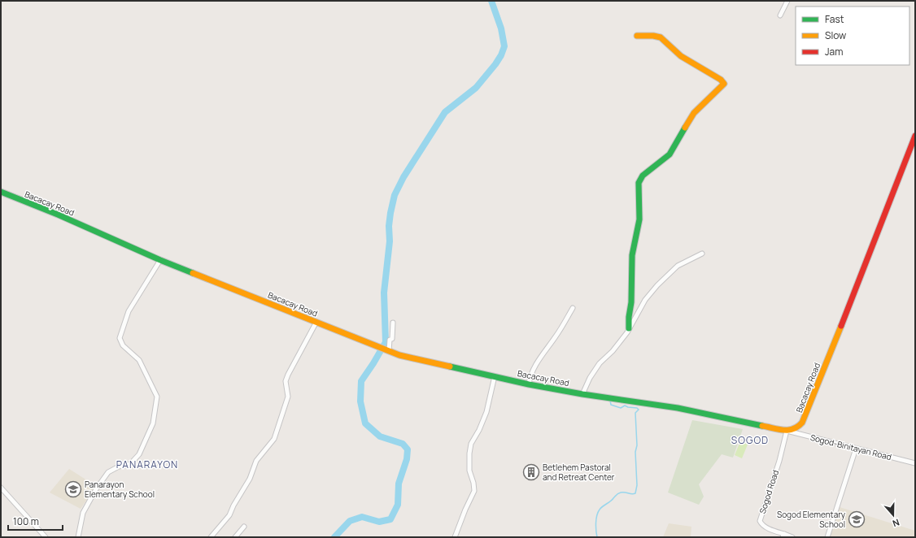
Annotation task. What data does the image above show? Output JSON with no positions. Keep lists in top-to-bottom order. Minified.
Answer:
{"streets":{"main road":["Bacacay Road"],"street":["Sogod-Binitayan Road","Sogod Road"]},"crossings":[["Bacacay Road","Sogod-Binitayan Road"],["Bacacay Road","Sogod Road"],["Sogod-Binitayan Road","Sogod Road"]],"districts":["SOGOD","PANARAYON"],"places":{"building":["Betlehem Pastoral and Retreat Center"],"school or university":["Panarayon Elementary School","Sogod Elementary School"]},"legend":["Fast","Slow","Jam"],"scale_bar":"100 m","north":"bottom"}
